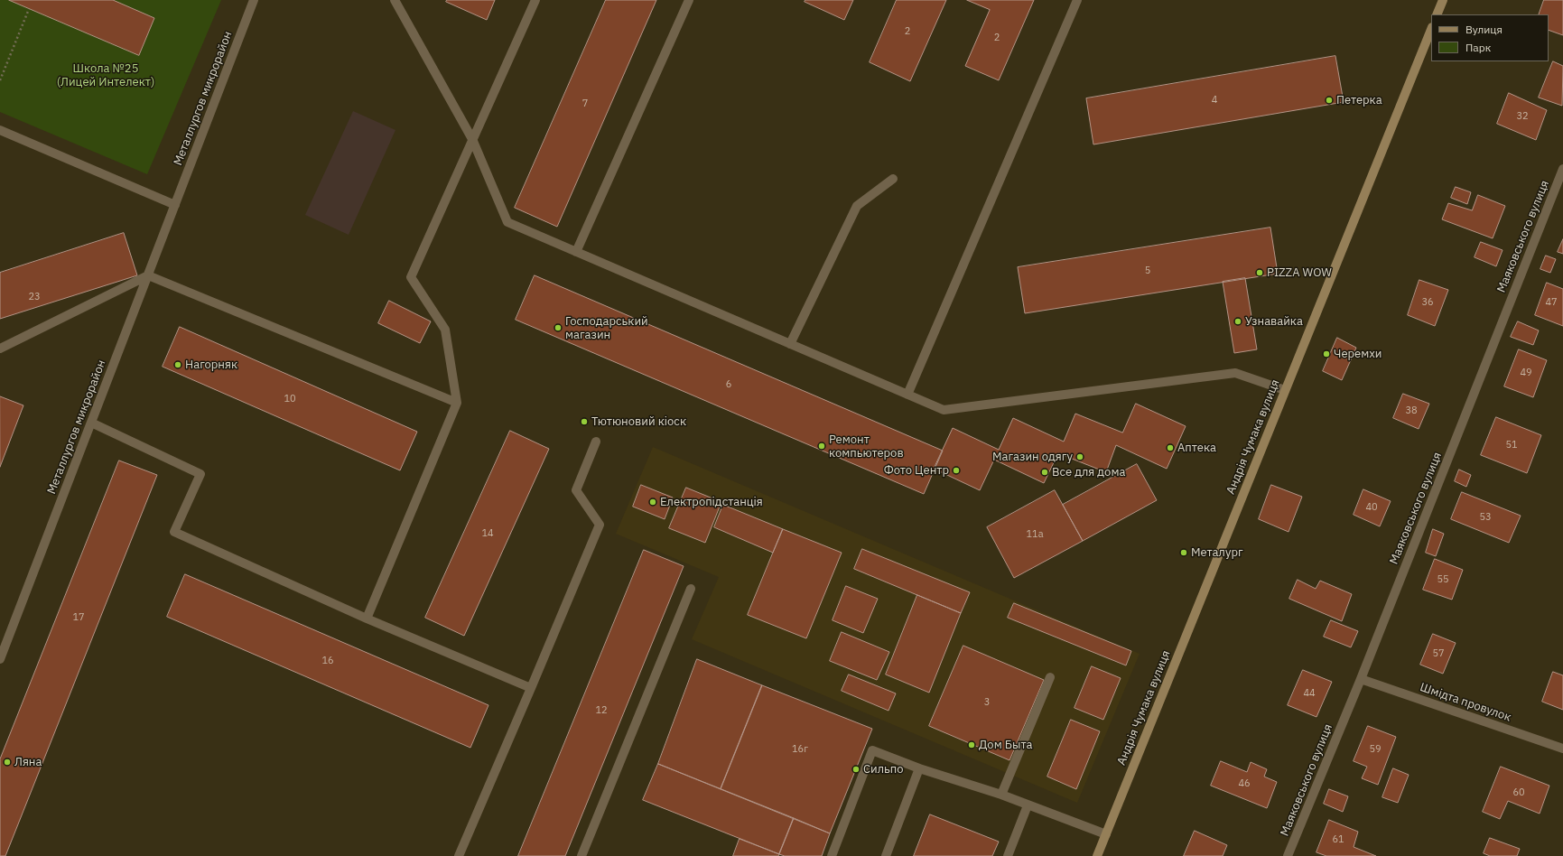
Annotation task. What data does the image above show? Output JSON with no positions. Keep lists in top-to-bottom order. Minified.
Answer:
{"streets":{"street":["Металлургов микрорайон","Маяковського вулиця","Андрія Чумака вулиця","Шмідта провулок"]},"crossings":[["Маяковського вулиця","Шмідта провулок"]],"parks":["Школа №25 (Лицей Интелект)"],"places":["Петерка","PIZZA WOW","Узнавайка","Господарський магазин","Черемхи","Нагорняк","Тютюновий кіоск","Ремонт компьютеров","Аптека","Магазин одягу","Фото Центр","Все для дома","Електропідстанція","Металург","Дом Быта","Ляна","Сильпо"],"house_numbers":["2","2","4","7","32","5","23","36","47","49","6","10","38","51","40","53","14","11а","55","17","57","16","44","3","12","16г","59","46","60","61"],"legend":["Вулиця","Парк"]}
